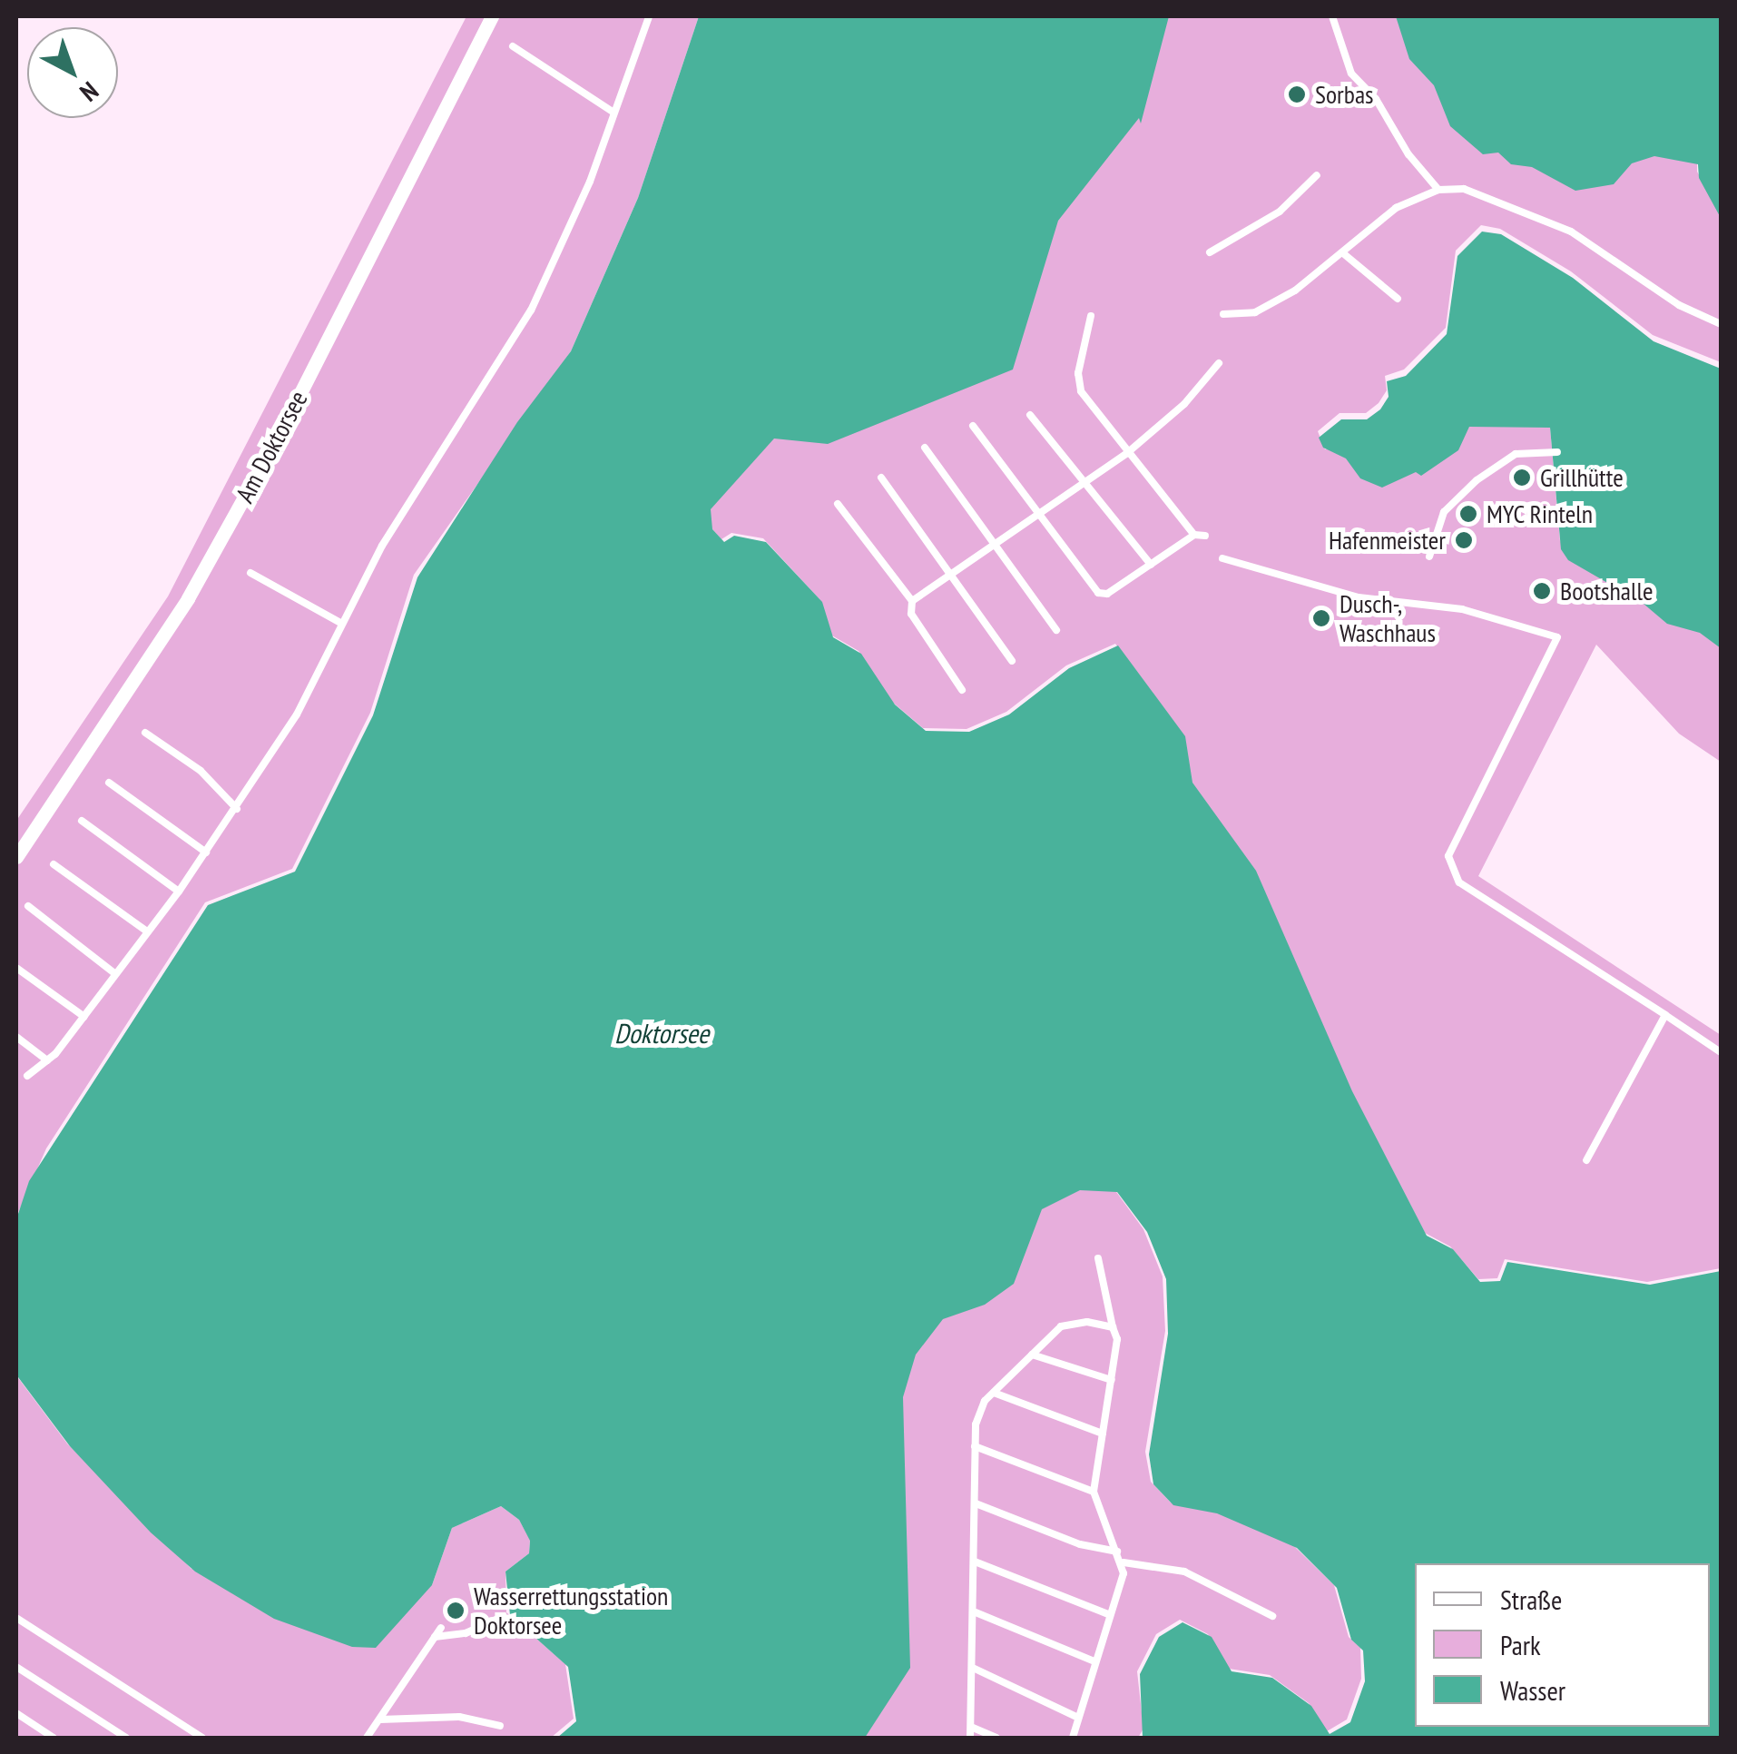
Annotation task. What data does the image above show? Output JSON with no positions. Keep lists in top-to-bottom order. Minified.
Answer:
{"streets":{"street":["Am Doktorsee"]},"water":["Doktorsee"],"places":["Sorbas","Grillhütte","MYC Rinteln","Hafenmeister","Bootshalle","Dusch-, Waschhaus","Wasserrettungsstation Doktorsee"],"legend":["Straße","Park","Wasser"],"north":"bottom right"}
